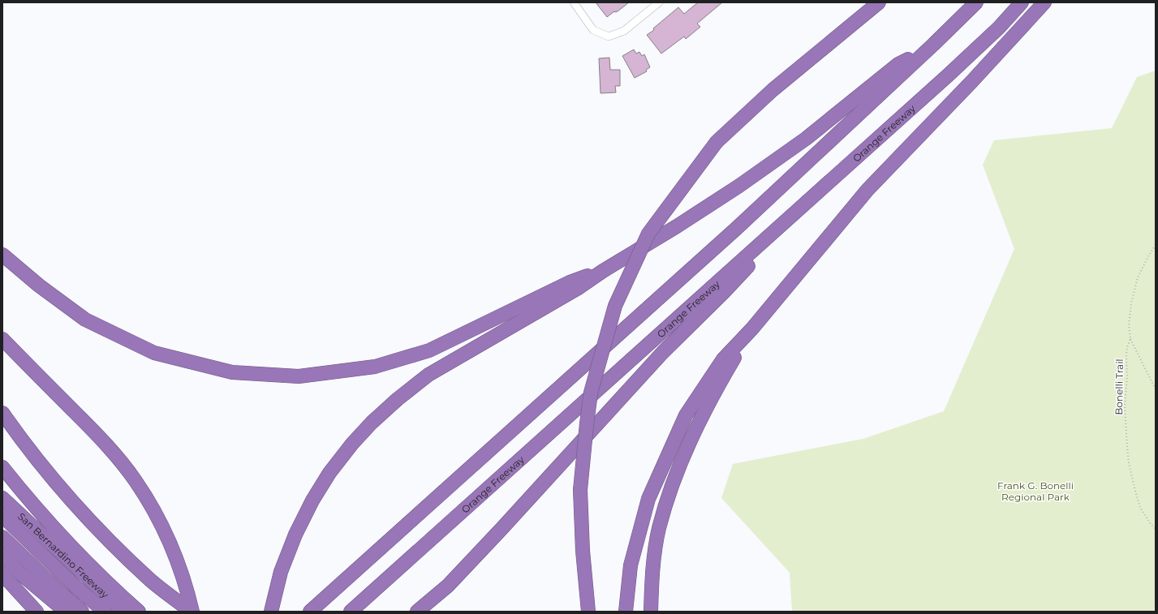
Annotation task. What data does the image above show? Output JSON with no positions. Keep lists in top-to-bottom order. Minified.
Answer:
{"streets":{"highway":["Orange Freeway","San Bernardino Freeway"],"path":["Bonelli Trail"]},"parks":["Frank G. Bonelli Regional Park"]}
